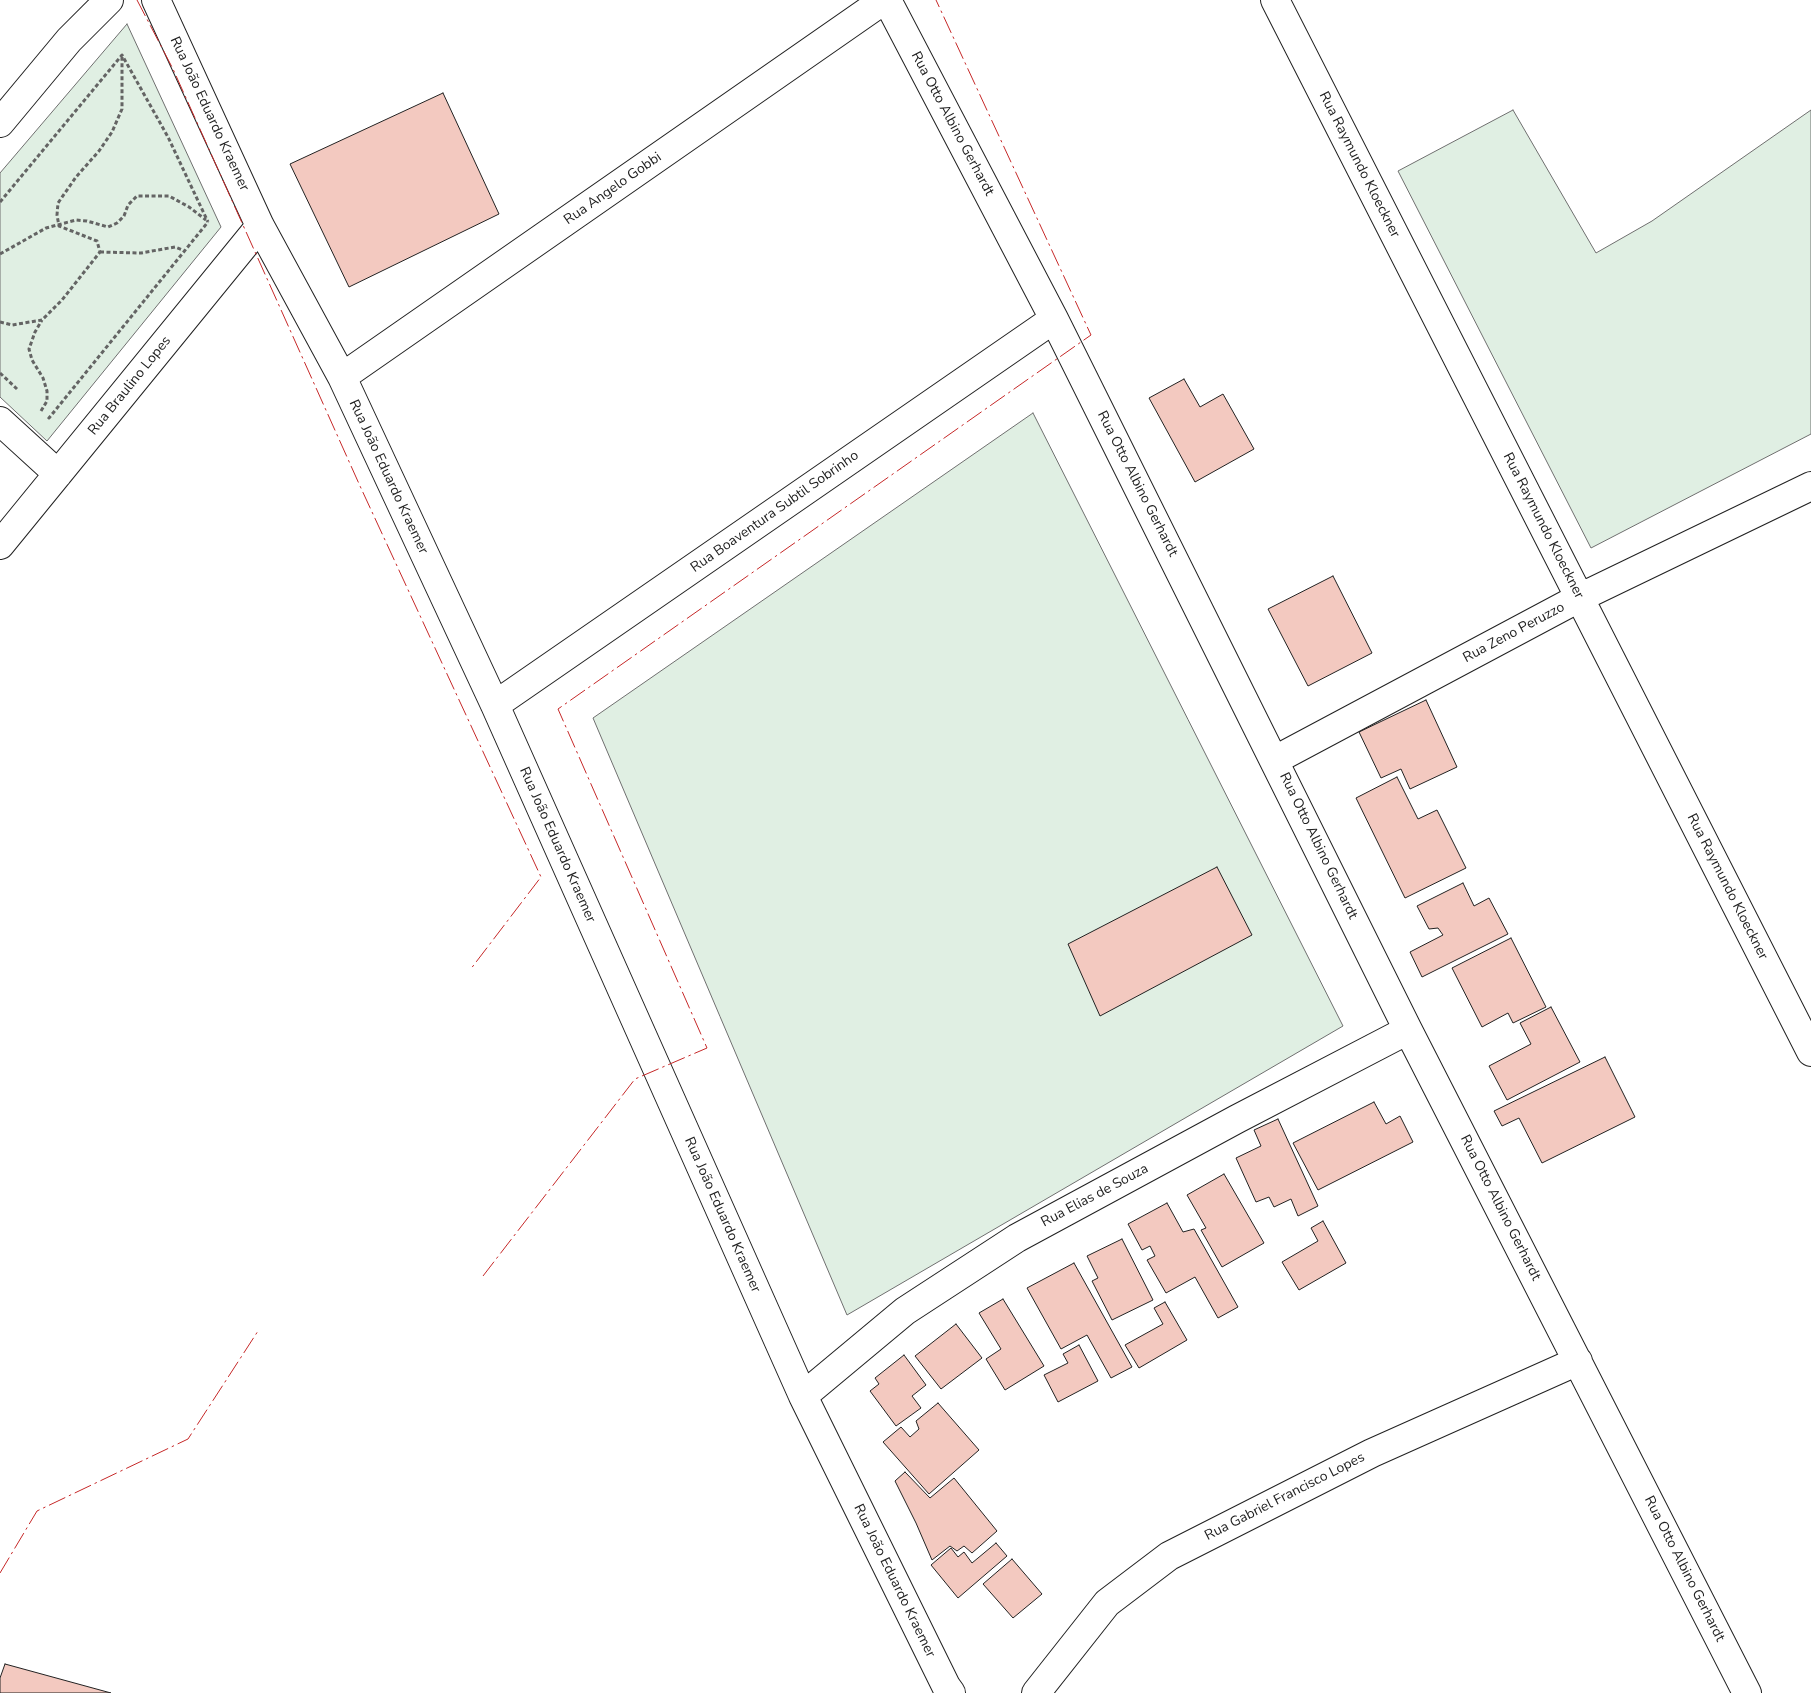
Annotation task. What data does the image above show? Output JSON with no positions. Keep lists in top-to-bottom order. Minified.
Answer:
{"streets":{"street":["Rua João Eduardo Kraemer","Rua Otto Albino Gerhardt","Rua Raymundo Kloeckner","Rua Angelo Gobbi","Rua Braulino Lopes","Rua Boaventura Subtil Sobrinho","Rua Zeno Peruzzo","Rua Elias de Souza","Rua Gabriel Francisco Lopes"]},"crossings":[["Rua João Eduardo Kraemer","Rua Angelo Gobbi"],["Rua João Eduardo Kraemer","Rua Braulino Lopes"],["Rua João Eduardo Kraemer","Rua Boaventura Subtil Sobrinho"],["Rua João Eduardo Kraemer","Rua Elias de Souza"],["Rua Otto Albino Gerhardt","Rua Angelo Gobbi"],["Rua Otto Albino Gerhardt","Rua Boaventura Subtil Sobrinho"],["Rua Otto Albino Gerhardt","Rua Zeno Peruzzo"],["Rua Otto Albino Gerhardt","Rua Elias de Souza"],["Rua Otto Albino Gerhardt","Rua Gabriel Francisco Lopes"],["Rua Raymundo Kloeckner","Rua Zeno Peruzzo"]]}
